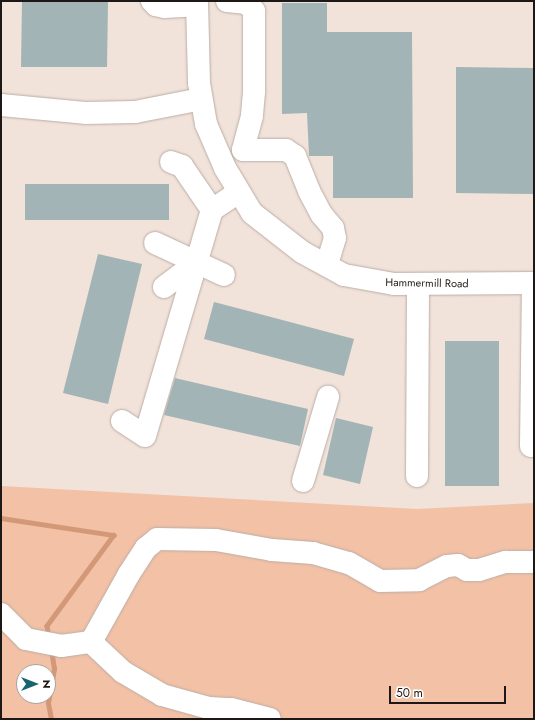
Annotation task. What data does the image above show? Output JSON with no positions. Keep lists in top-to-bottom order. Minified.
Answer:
{"streets":{"street":["Hammermill Road"]},"scale_bar":"50 m","north":"right"}
